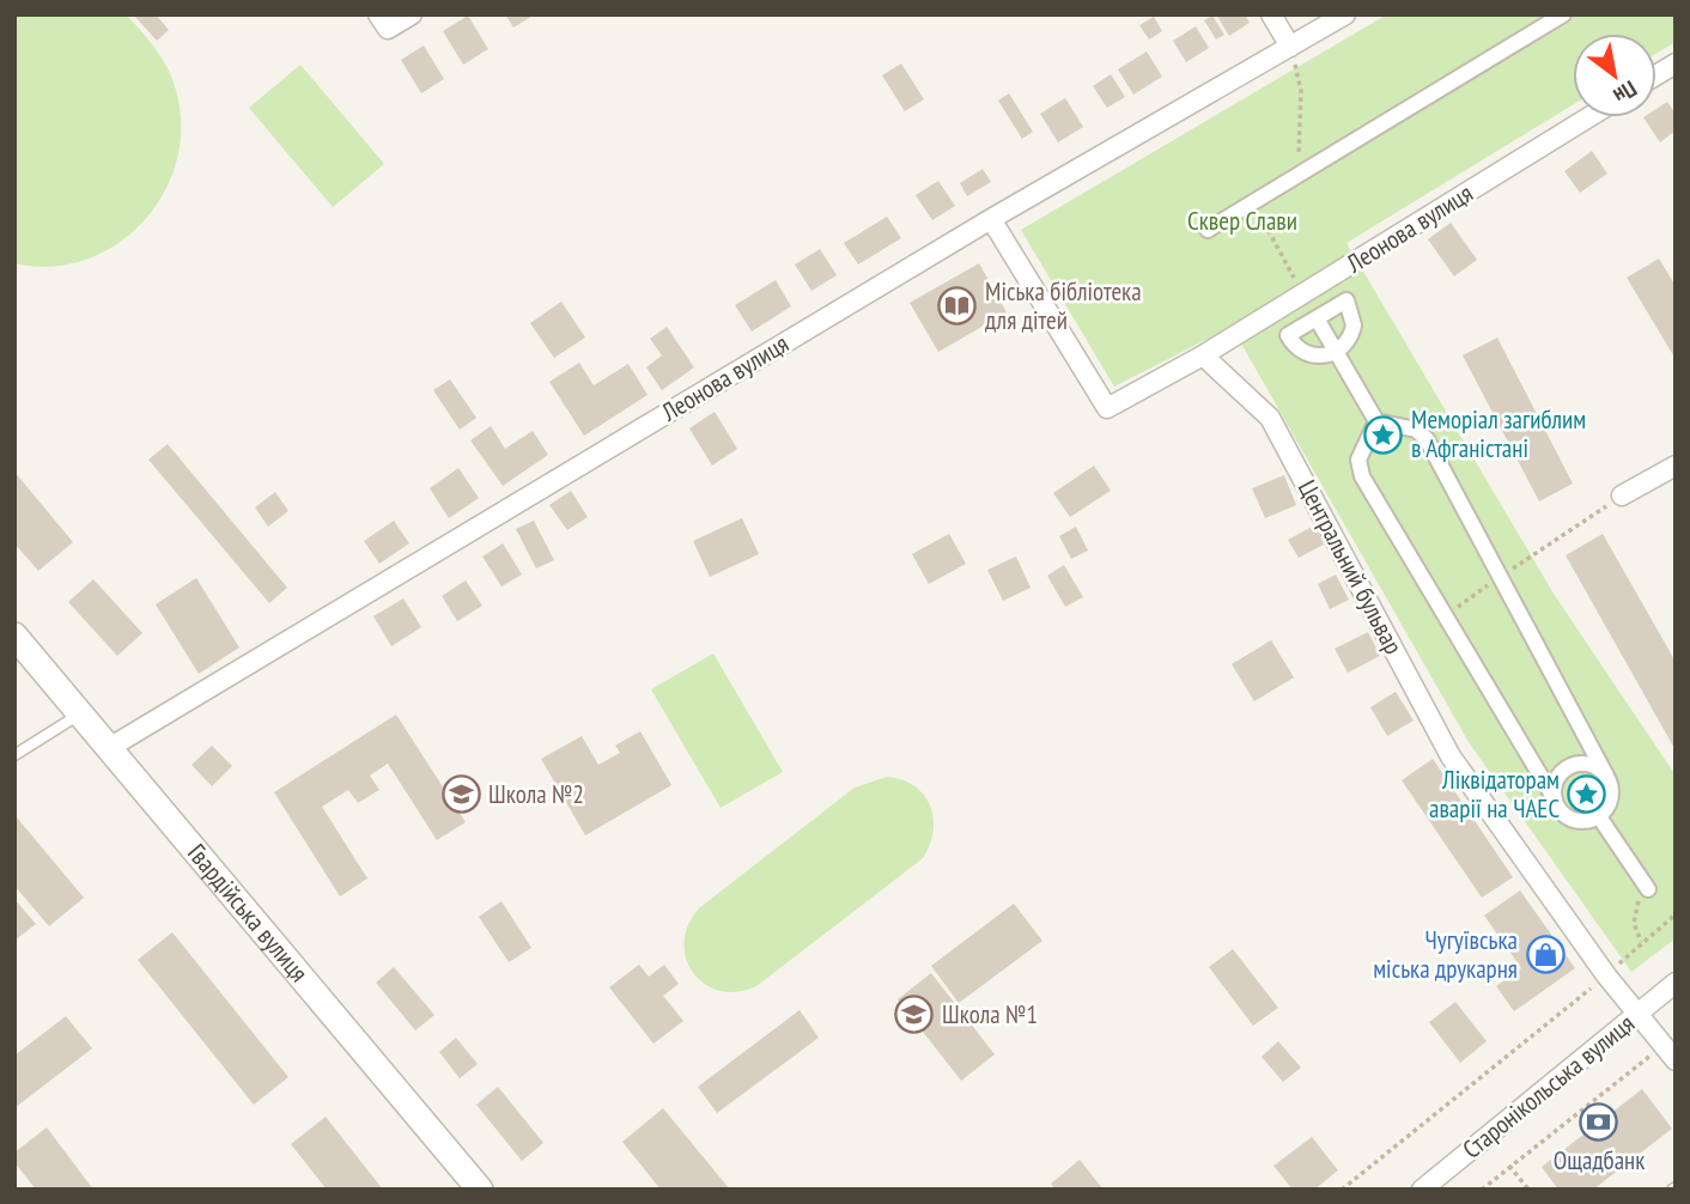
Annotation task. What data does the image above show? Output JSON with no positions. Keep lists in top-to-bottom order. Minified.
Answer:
{"streets":{"street":["Леонова вулиця","Центральний бульвар","Гвардійська вулиця","Старонікольська вулиця"]},"crossings":[["Леонова вулиця","Центральний бульвар"],["Леонова вулиця","Гвардійська вулиця"],["Центральний бульвар","Старонікольська вулиця"]],"parks":["Сквер Слави"],"places":{"library":["Міська бібліотека для дітей"],"place":["Меморіал загиблим в Афганістані","Ліквідаторам аварії на ЧАЕС"],"school or university":["Школа №2","Школа №1"],"shop":["Чугуївська міська друкарня"],"bank":["Ощадбанк"]},"north":"bottom right"}
